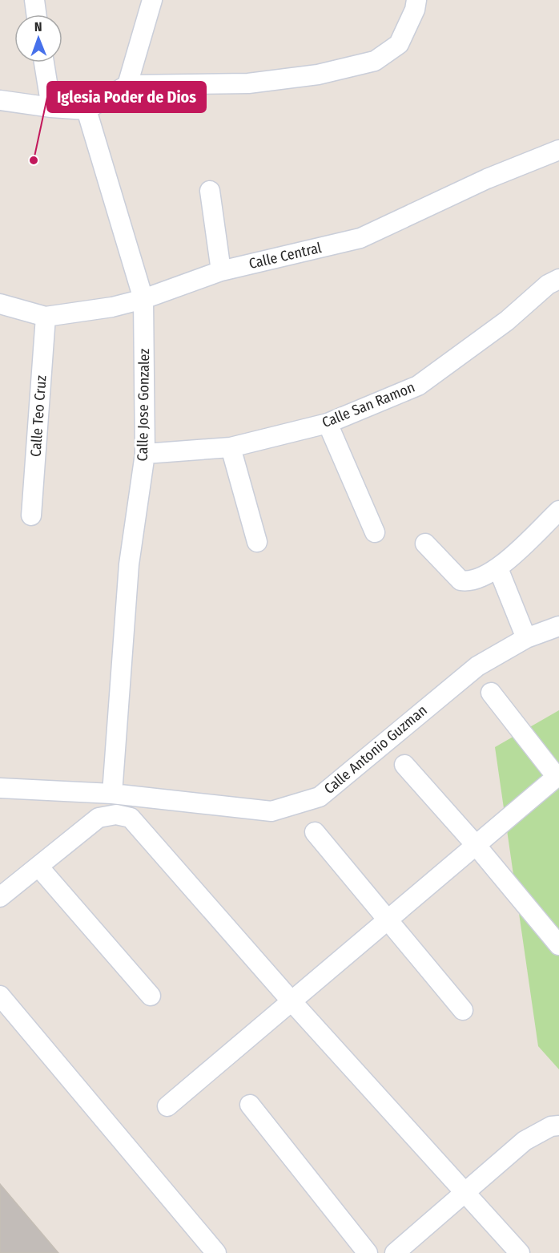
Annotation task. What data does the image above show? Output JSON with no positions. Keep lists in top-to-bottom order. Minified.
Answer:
{"streets":{"street":["Calle Central","Calle Jose Gonzalez","Calle San Ramon","Calle Teo Cruz","Calle Antonio Guzman"]},"crossings":[["Calle Central","Calle Jose Gonzalez"],["Calle Central","Calle Teo Cruz"],["Calle Jose Gonzalez","Calle San Ramon"],["Calle Jose Gonzalez","Calle Antonio Guzman"]],"places":["Iglesia Poder de Dios"],"north":"top"}
